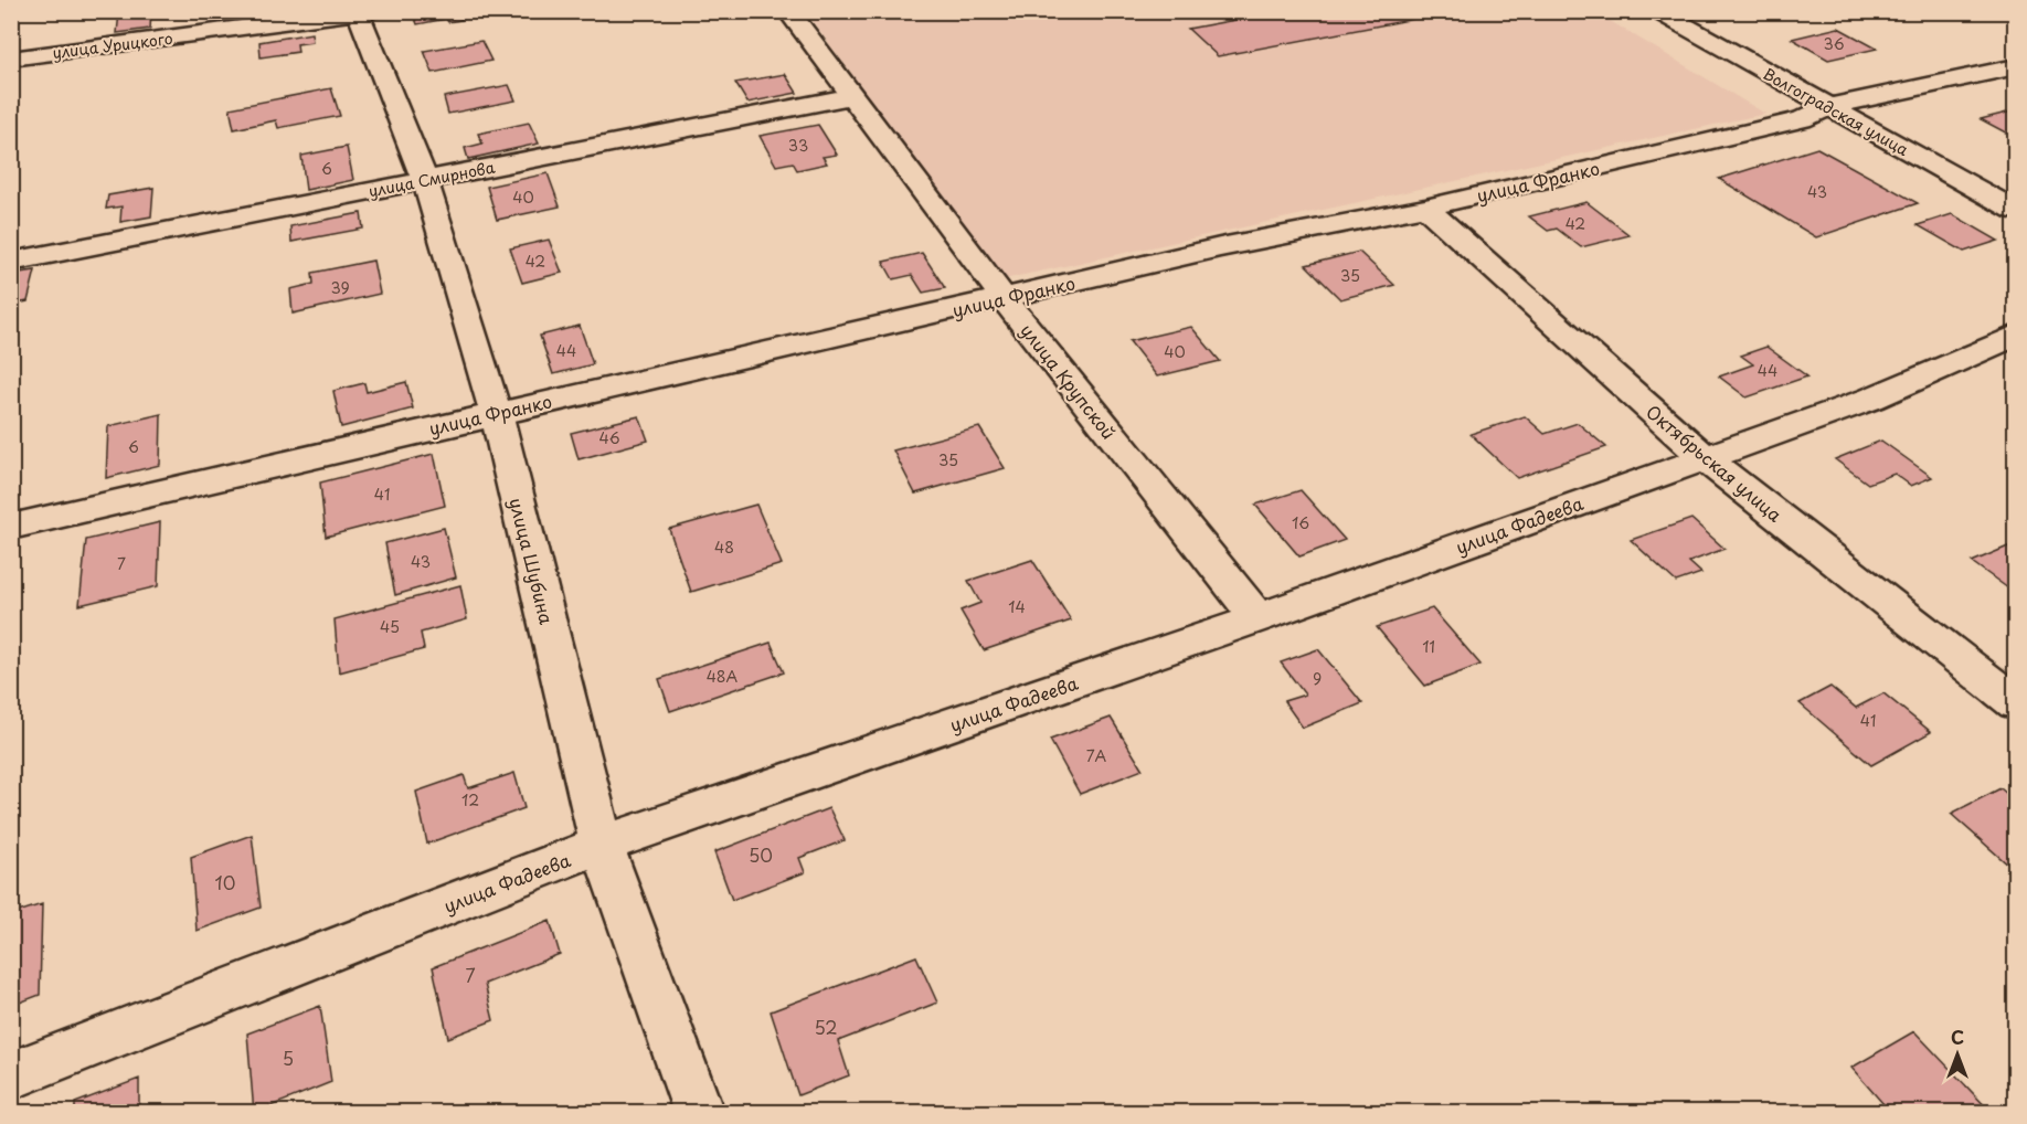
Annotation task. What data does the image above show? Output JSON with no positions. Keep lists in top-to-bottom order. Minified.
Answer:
{"streets":{"street":["улица Урицкого","Волгоградская улица","улица Смирнова","улица Франко","улица Крупской","Октябрьская улица","улица Фадеева","улица Шубина"]},"crossings":[["улица Урицкого","улица Шубина"],["Волгоградская улица","улица Франко"],["улица Смирнова","улица Крупской"],["улица Смирнова","улица Шубина"],["улица Франко","улица Крупской"],["улица Франко","Октябрьская улица"],["улица Франко","улица Шубина"],["улица Крупской","улица Фадеева"],["Октябрьская улица","улица Фадеева"],["улица Фадеева","улица Шубина"]],"house_numbers":["36","33","6","43","40","42","42","35","39","44","40","44","46","6","35","41","16","48","43","7","14","45","11","48А","9","41","7А","12","50","10","7","52","5"],"north":"top"}
